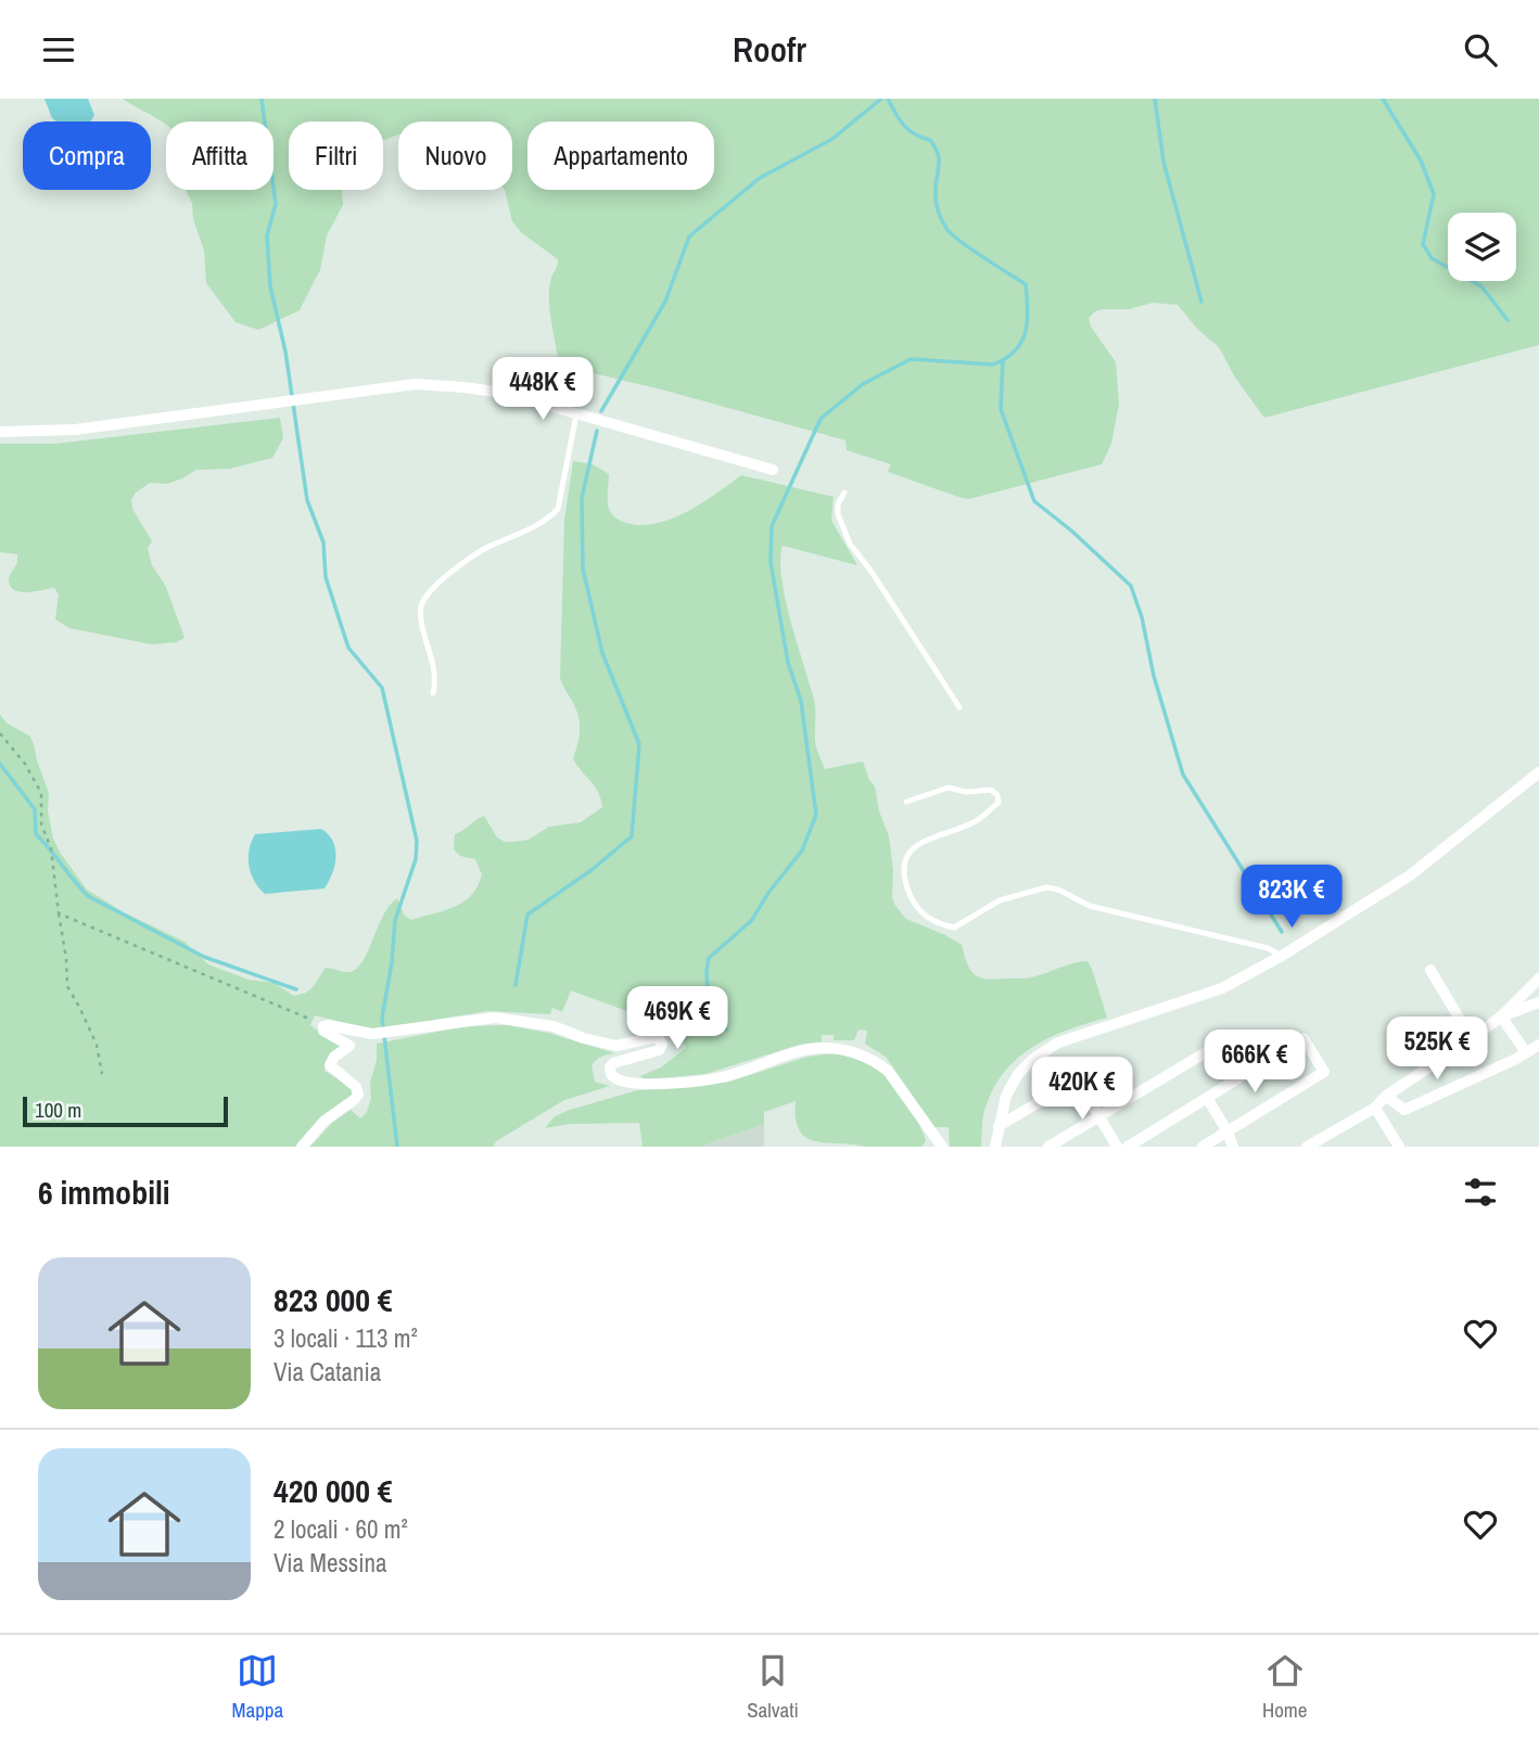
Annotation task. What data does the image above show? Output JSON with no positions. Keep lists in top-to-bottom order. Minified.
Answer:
{"scale_bar":"100 m","page":{"header":"Roofr","chip":["Compra","Affitta","Filtri","Nuovo","Appartamento"],"price":["448K €","823K €","469K €","525K €","666K €","420K €"],"scale":"100 m","heading":"6 immobili","list":[{"name":"823 000 €","note":"3 locali · 113 m² · Via Catania"},{"name":"420 000 €","note":"2 locali · 60 m² · Via Messina"}],"tabs":["Mappa","Salvati","Home"]}}
